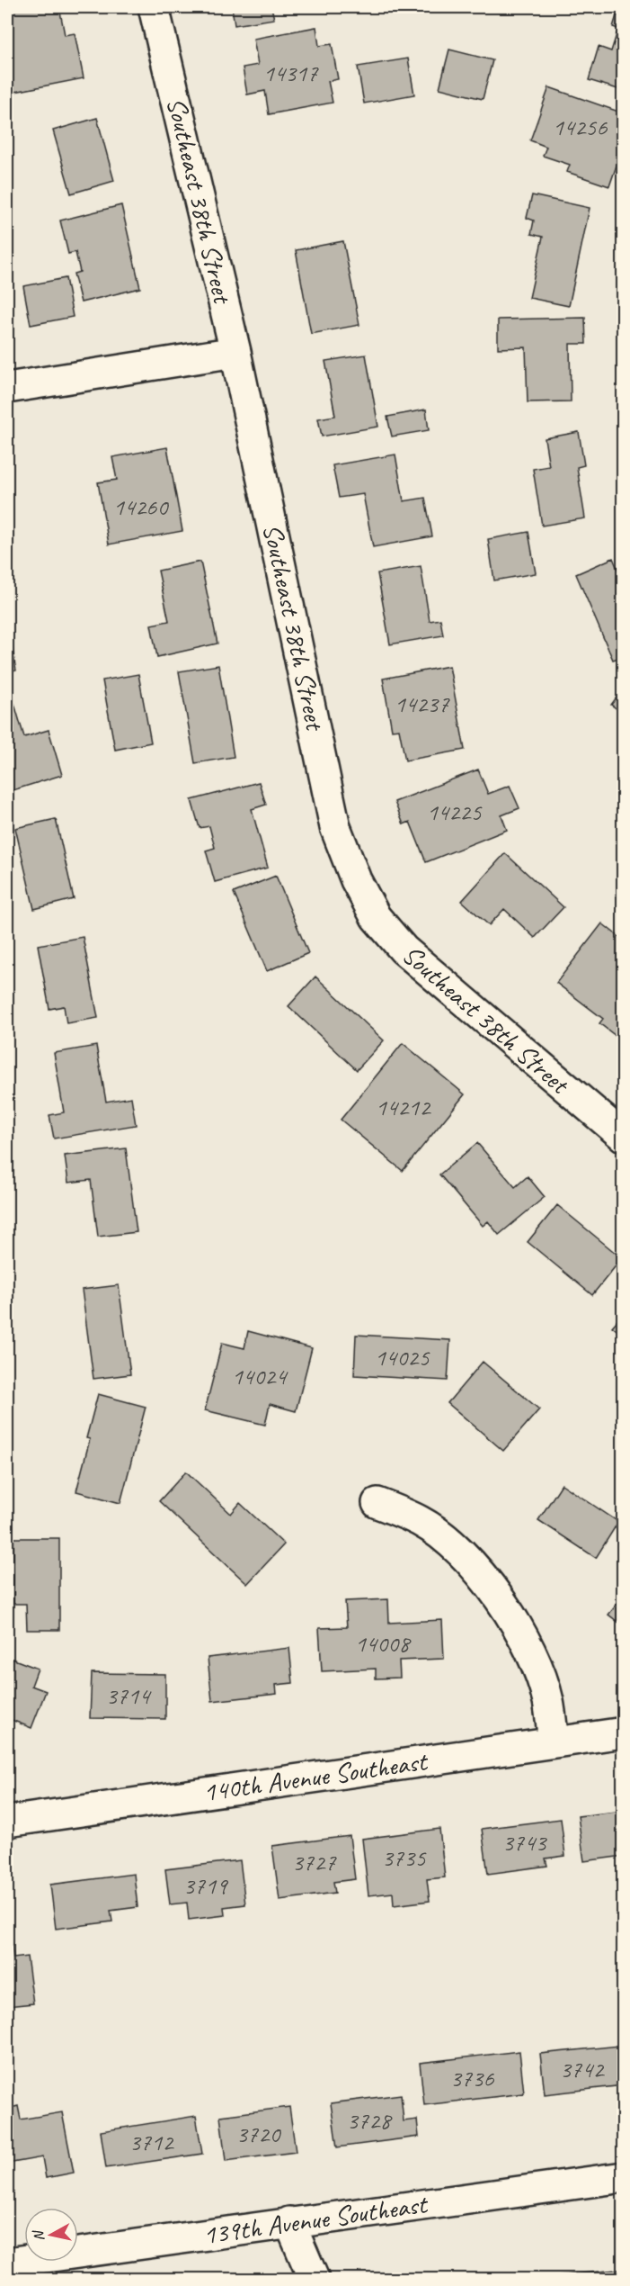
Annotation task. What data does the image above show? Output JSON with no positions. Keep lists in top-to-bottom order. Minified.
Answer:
{"streets":{"street":["Southeast 38th Street","140th Avenue Southeast","139th Avenue Southeast"]},"house_numbers":["14317","14256","14260","14237","14225","14212","14025","14024","14008","3714","3743","3735","3727","3719","3742","3736","3728","3720","3712"],"north":"left"}
